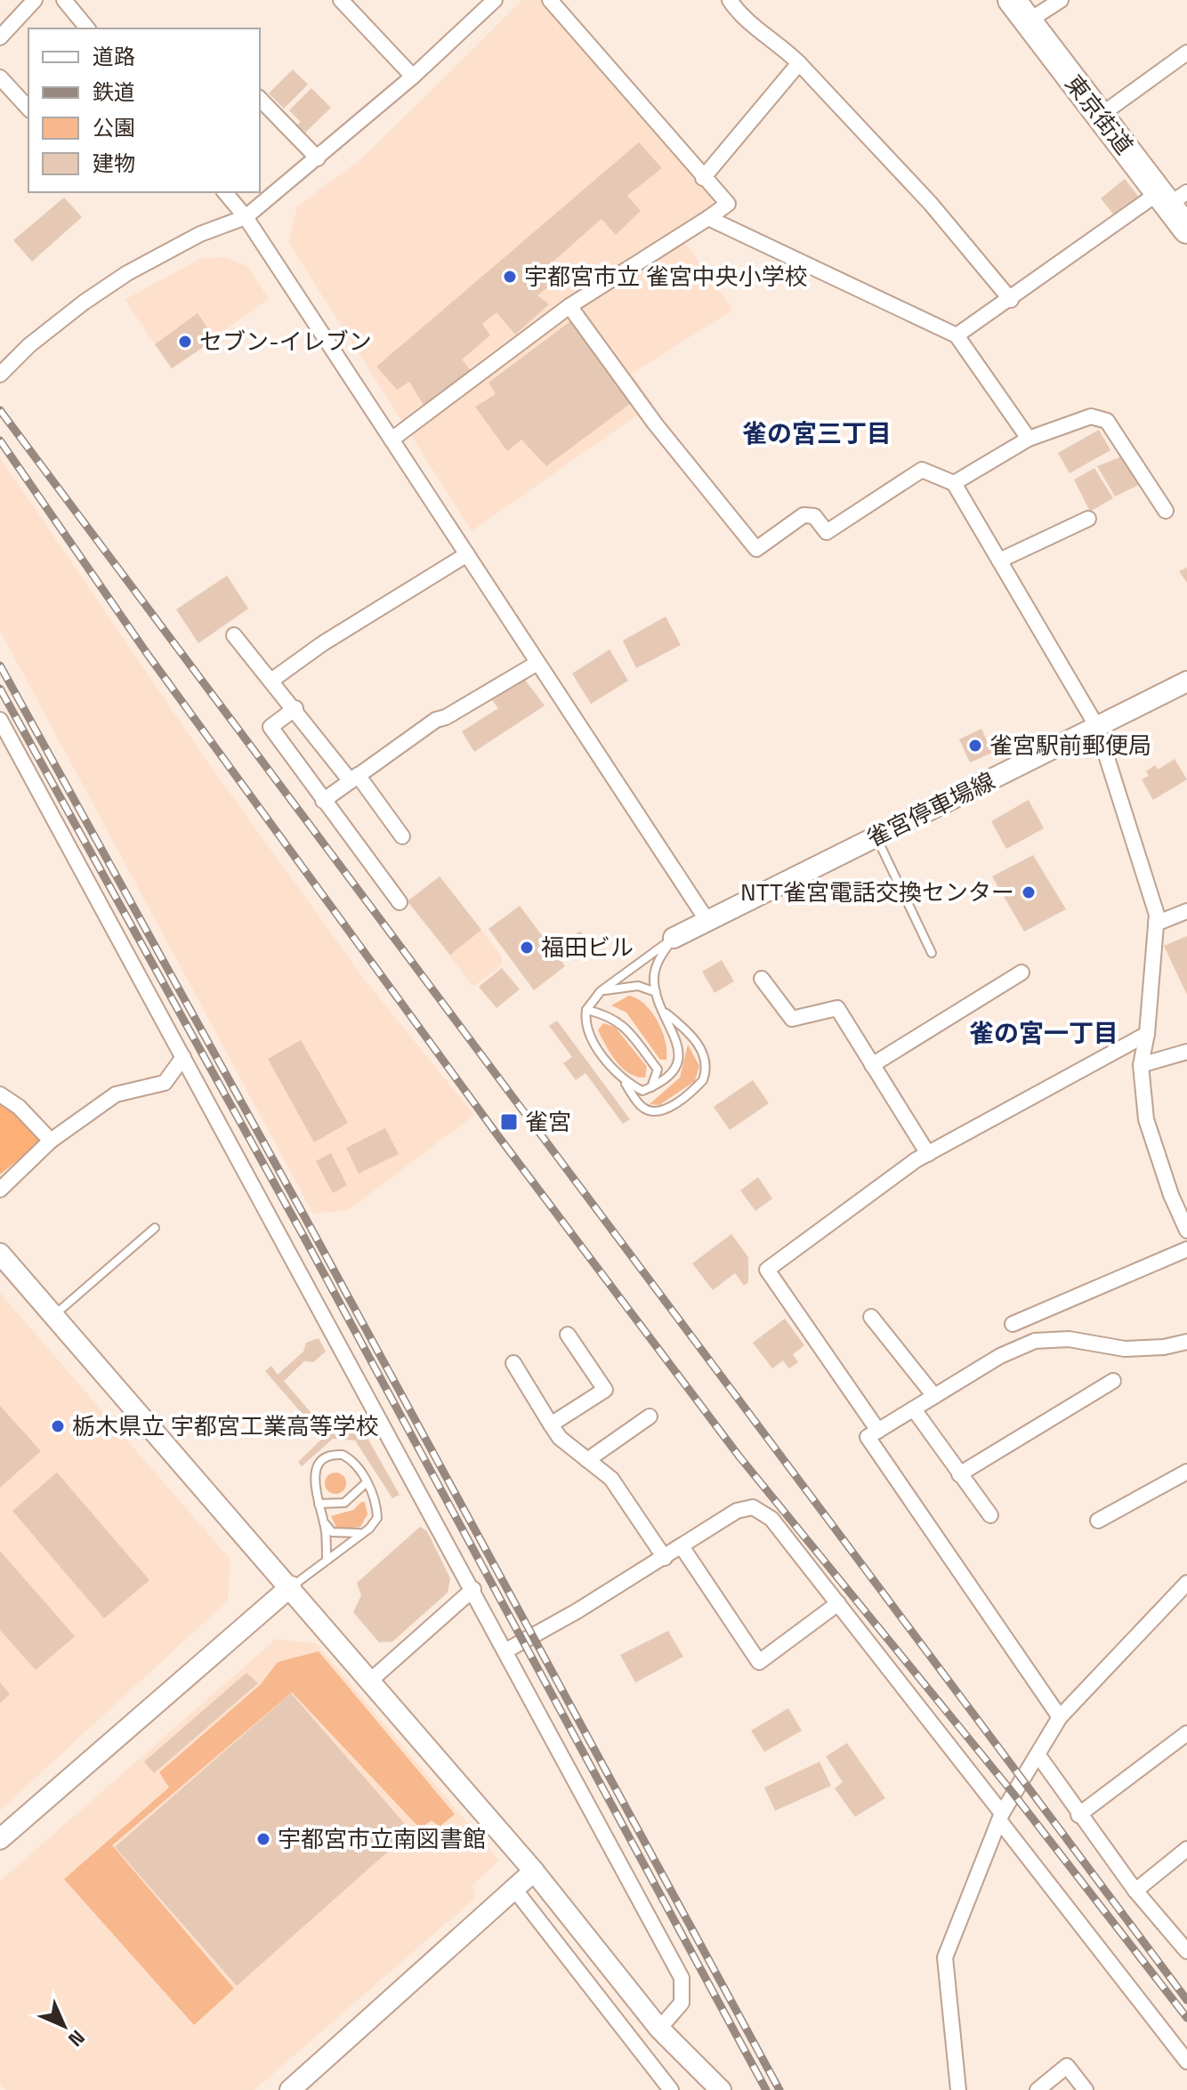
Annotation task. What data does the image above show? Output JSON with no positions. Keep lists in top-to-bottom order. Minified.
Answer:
{"streets":{"highway":["東京街道"],"street":["雀宮停車場線"]},"districts":["雀の宮三丁目","雀の宮一丁目"],"places":{"other":["宇都宮市立 雀宮中央小学校","セブン-イレブン","雀宮駅前郵便局","NTT雀宮電話交換センター","福田ビル","栃木県立 宇都宮工業高等学校","宇都宮市立南図書館"],"transit":["雀宮"]},"legend":["道路","鉄道","公園","建物"],"north":"bottom right"}
